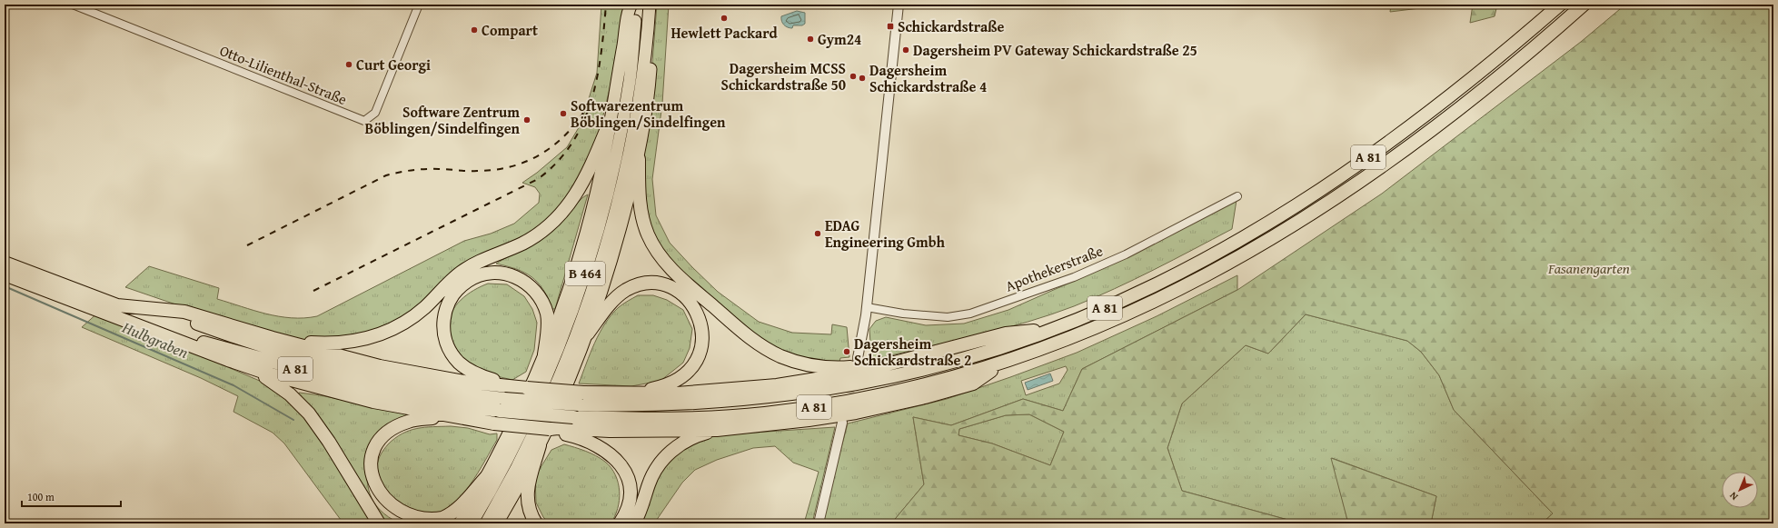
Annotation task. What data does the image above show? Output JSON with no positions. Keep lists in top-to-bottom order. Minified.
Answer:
{"streets":{"highway":["A 81","B 464"],"street":["Otto-Lilienthal-Straße","Apothekerstraße"]},"water":["Hulbgraben"],"parks":["Fasanengarten"],"places":{"other":["Hewlett Packard","Compart","Gym24","Dagersheim PV Gateway Schickardstraße 25","Curt Georgi","Dagersheim MCSS Schickardstraße 50","Dagersheim Schickardstraße 4","Softwarezentrum Böblingen/Sindelfingen","Software Zentrum Böblingen/Sindelfingen","EDAG Engineering Gmbh","Dagersheim Schickardstraße 2"],"transit":["Schickardstraße"]},"scale_bar":"100 m","north":"bottom left"}
